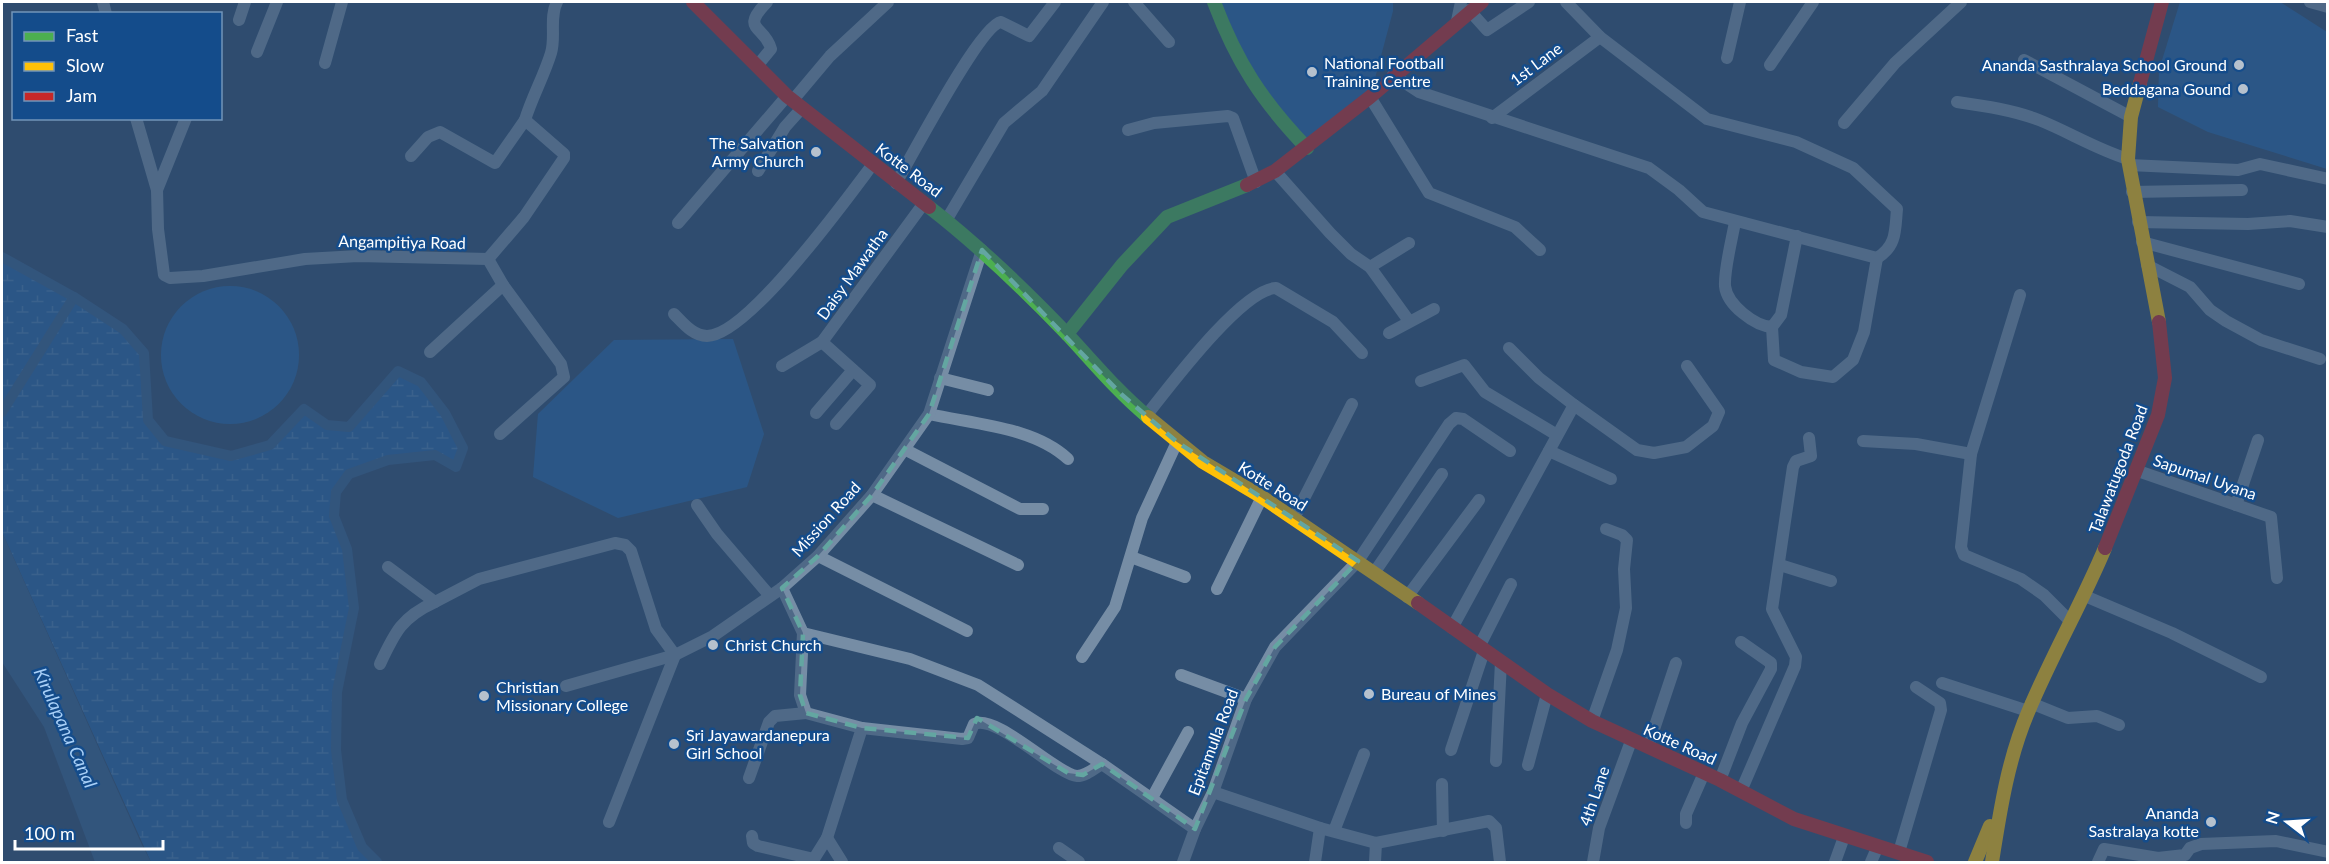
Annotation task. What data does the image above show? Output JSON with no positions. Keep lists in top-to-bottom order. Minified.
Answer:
{"streets":{"main road":["Kotte Road","Talawatugoda Road"],"street":["1st Lane","Angampitiya Road","Daisy Mawatha","Sapumal Uyana","Mission Road","Epitamulla Road","4th Lane"]},"crossings":[["Kotte Road","Daisy Mawatha"],["Kotte Road","Mission Road"],["Kotte Road","Epitamulla Road"],["Kotte Road","4th Lane"],["Talawatugoda Road","Sapumal Uyana"]],"water":["Kirulapana Canal"],"places":["Ananda Sasthralaya School Ground","National Football Training Centre","Beddagana Gound","The Salvation Army Church","Christ Church","Bureau of Mines","Christian Missionary College","Sri Jayawardanepura Girl School","Ananda Sastralaya kotte"],"legend":["Fast","Slow","Jam"],"scale_bar":"100 m","north":"left"}
